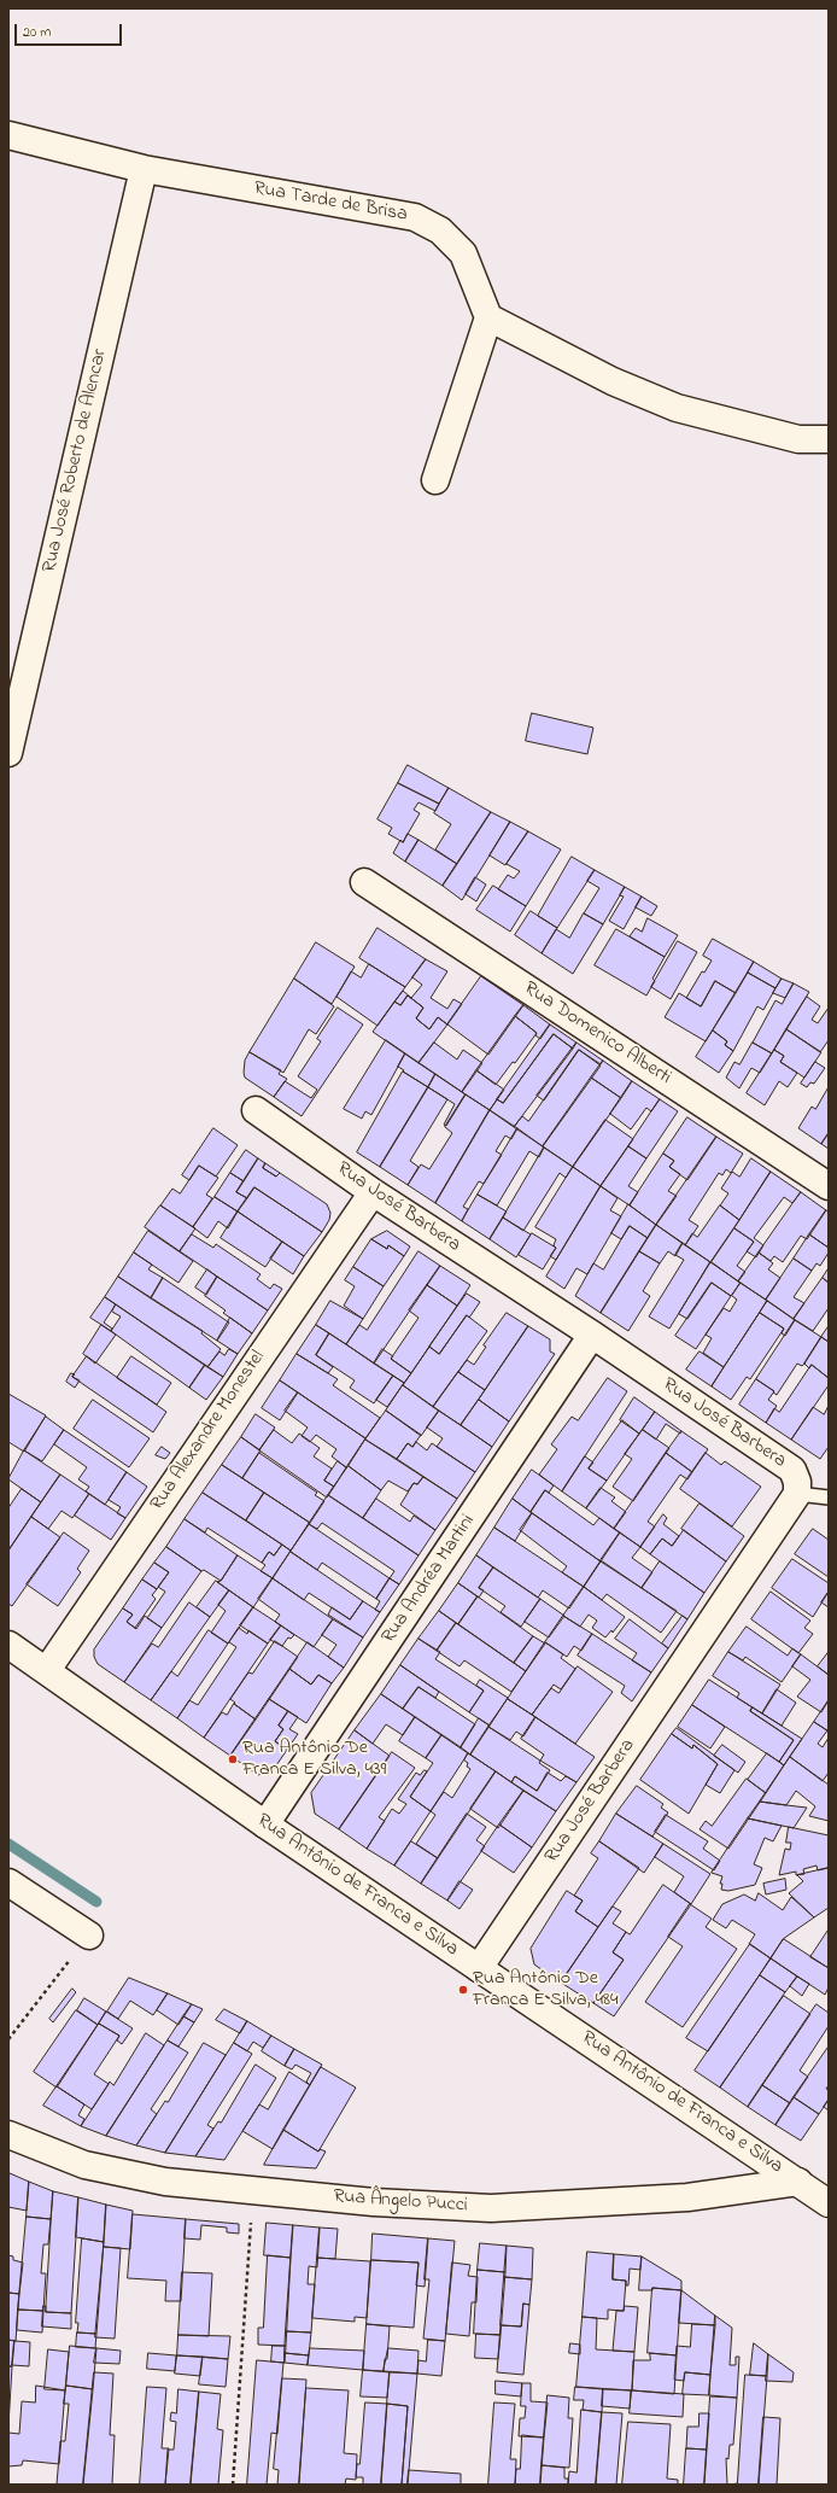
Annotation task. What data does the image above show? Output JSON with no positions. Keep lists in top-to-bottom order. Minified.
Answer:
{"streets":{"street":["Rua Tarde de Brisa","Rua José Roberto de Alencar","Rua Domenico Alberti","Rua José Barbera","Rua Alexandre Monestel","Rua Andréa Martini","Rua Antônio de Franca e Silva","Rua Ângelo Pucci"]},"crossings":[["Rua Tarde de Brisa","Rua José Roberto de Alencar"],["Rua José Barbera","Rua Alexandre Monestel"],["Rua José Barbera","Rua Andréa Martini"],["Rua José Barbera","Rua Antônio de Franca e Silva"],["Rua Alexandre Monestel","Rua Antônio de Franca e Silva"],["Rua Andréa Martini","Rua Antônio de Franca e Silva"],["Rua Antônio de Franca e Silva","Rua Ângelo Pucci"]],"places":["Rua Antônio De Franca E Silva, 439","Rua Antônio De Franca E Silva, 484"],"scale_bar":"20 m"}
